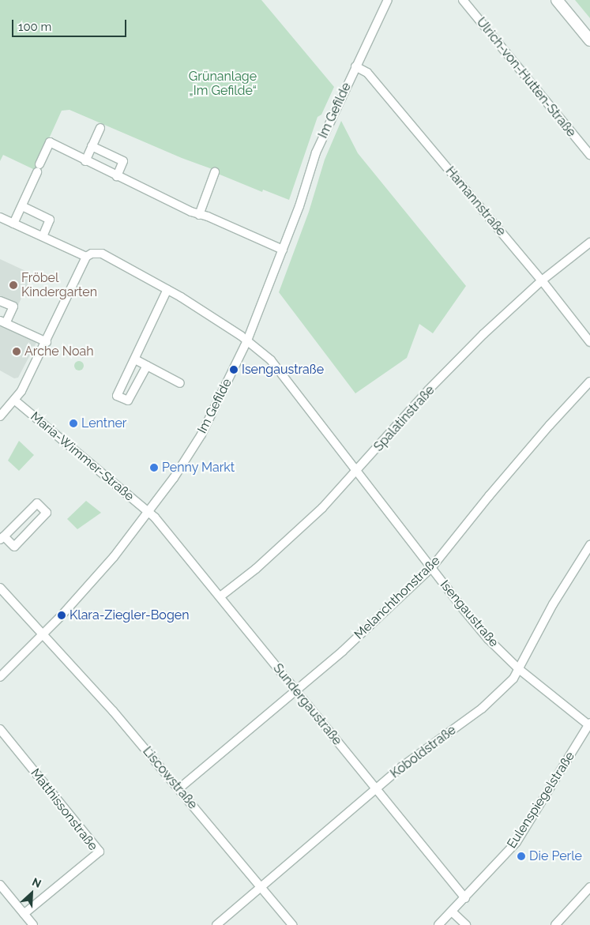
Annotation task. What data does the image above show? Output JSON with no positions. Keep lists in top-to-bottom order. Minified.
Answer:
{"streets":{"street":["Ulrich-von-Hutten-Straße","Im Gefilde","Hamannstraße","Spalatinstraße","Maria-Wimmer-Straße","Melanchthonstraße","Isengaustraße","Sundergaustraße","Koboldstraße","Liscowstraße","Eulenspiegelstraße","Matthissonstraße"]},"crossings":[["Im Gefilde","Hamannstraße"],["Im Gefilde","Maria-Wimmer-Straße"],["Im Gefilde","Isengaustraße"],["Im Gefilde","Sundergaustraße"],["Im Gefilde","Liscowstraße"],["Hamannstraße","Spalatinstraße"],["Spalatinstraße","Isengaustraße"],["Spalatinstraße","Sundergaustraße"],["Maria-Wimmer-Straße","Sundergaustraße"],["Melanchthonstraße","Isengaustraße"],["Melanchthonstraße","Sundergaustraße"],["Melanchthonstraße","Liscowstraße"],["Isengaustraße","Koboldstraße"],["Isengaustraße","Eulenspiegelstraße"],["Sundergaustraße","Koboldstraße"],["Sundergaustraße","Eulenspiegelstraße"],["Koboldstraße","Liscowstraße"]],"parks":["Grünanlage „Im Gefilde“"],"places":["Fröbel Kindergarten","Arche Noah","Isengaustraße","Lentner","Penny Markt","Klara-Ziegler-Bogen","Die Perle"],"scale_bar":"100 m","north":"top right"}
